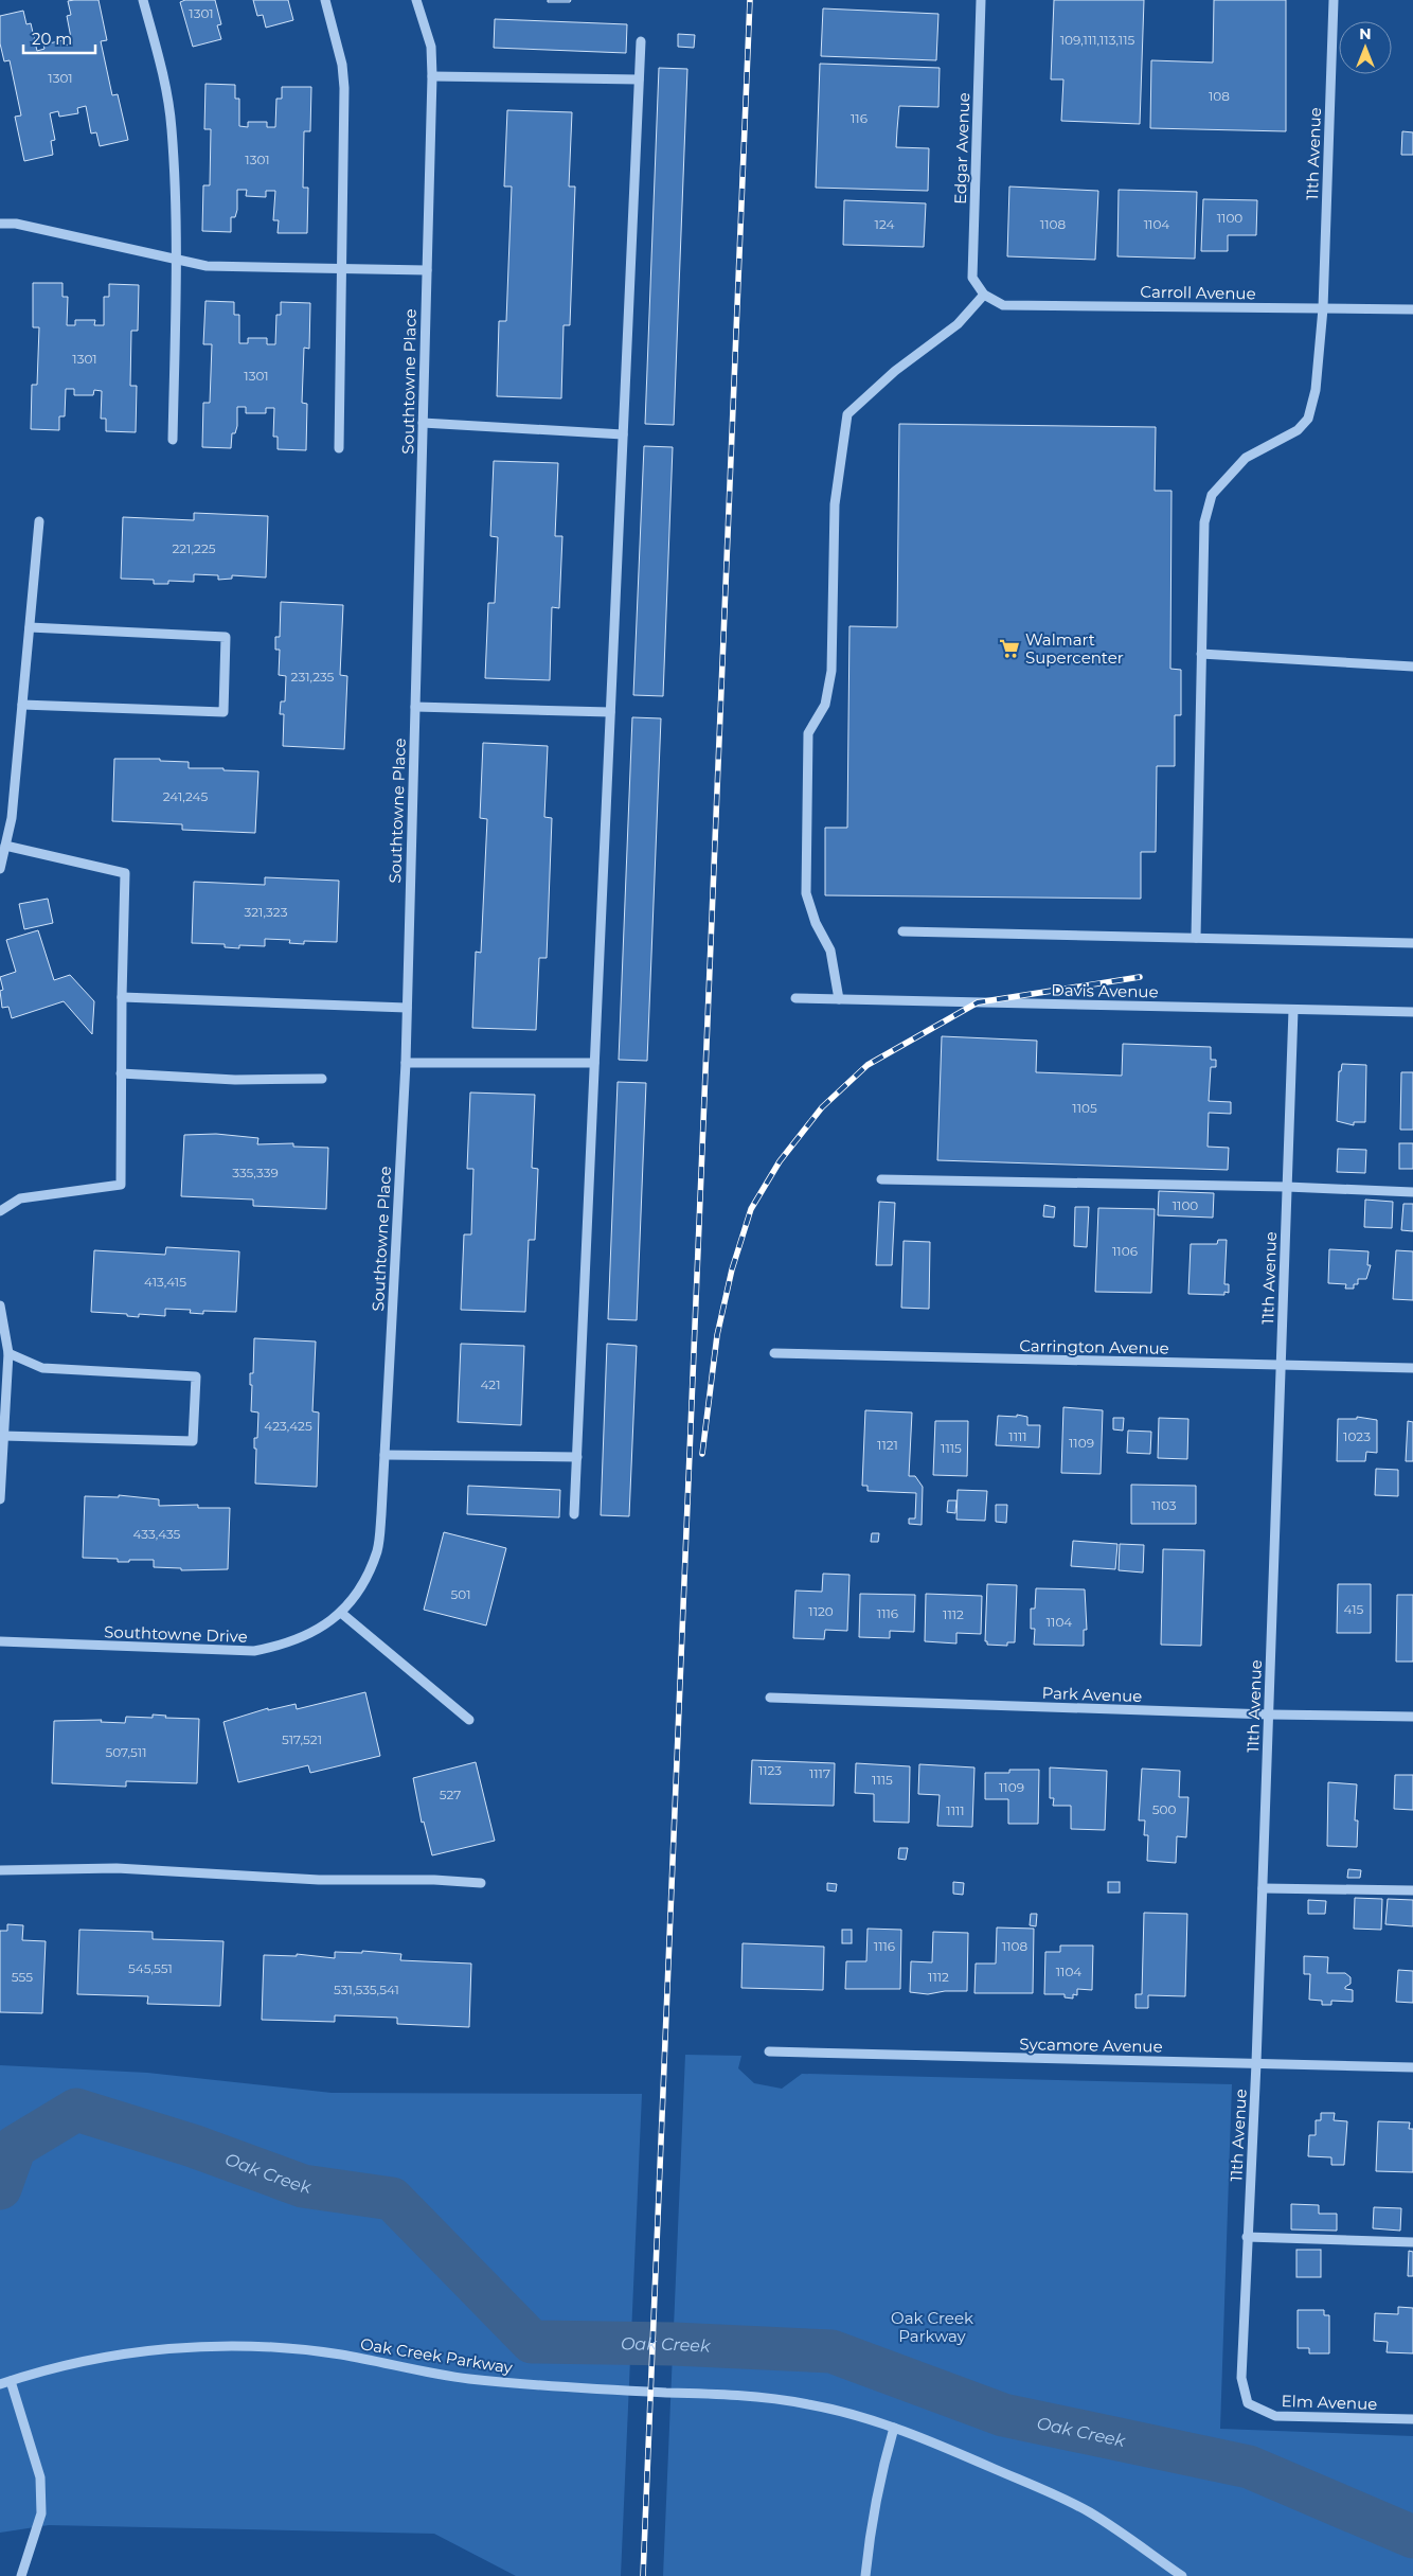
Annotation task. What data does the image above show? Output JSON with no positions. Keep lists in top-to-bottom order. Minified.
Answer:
{"streets":{"street":["Edgar Avenue","11th Avenue","Carroll Avenue","Southtowne Place","Davis Avenue","Carrington Avenue","Southtowne Drive","Park Avenue","Sycamore Avenue","Oak Creek Parkway","Elm Avenue"]},"crossings":[["Edgar Avenue","Carroll Avenue"],["11th Avenue","Carroll Avenue"],["11th Avenue","Davis Avenue"],["11th Avenue","Carrington Avenue"],["11th Avenue","Park Avenue"],["11th Avenue","Sycamore Avenue"],["11th Avenue","Elm Avenue"],["Southtowne Place","Southtowne Drive"]],"water":["Oak Creek"],"parks":["Oak Creek Parkway"],"places":{"supermarket":["Walmart Supercenter"]},"house_numbers":["1301","109,111,113,115","1301","108","116","1301","1100","124","1108","1104","1301","1301","221,225","231,235","241,245","321,323","1105","335,339","1100","1106","413,415","421","423,425","1111","1023","1109","1121","1115","1103","433,435","501","415","1120","1116","1112","1104","517,521","507,511","1123","1117","1115","1109","527","500","1111","1116","1108","545,551","1104","555","1112","531,535,541"],"scale_bar":"20 m","north":"top"}
